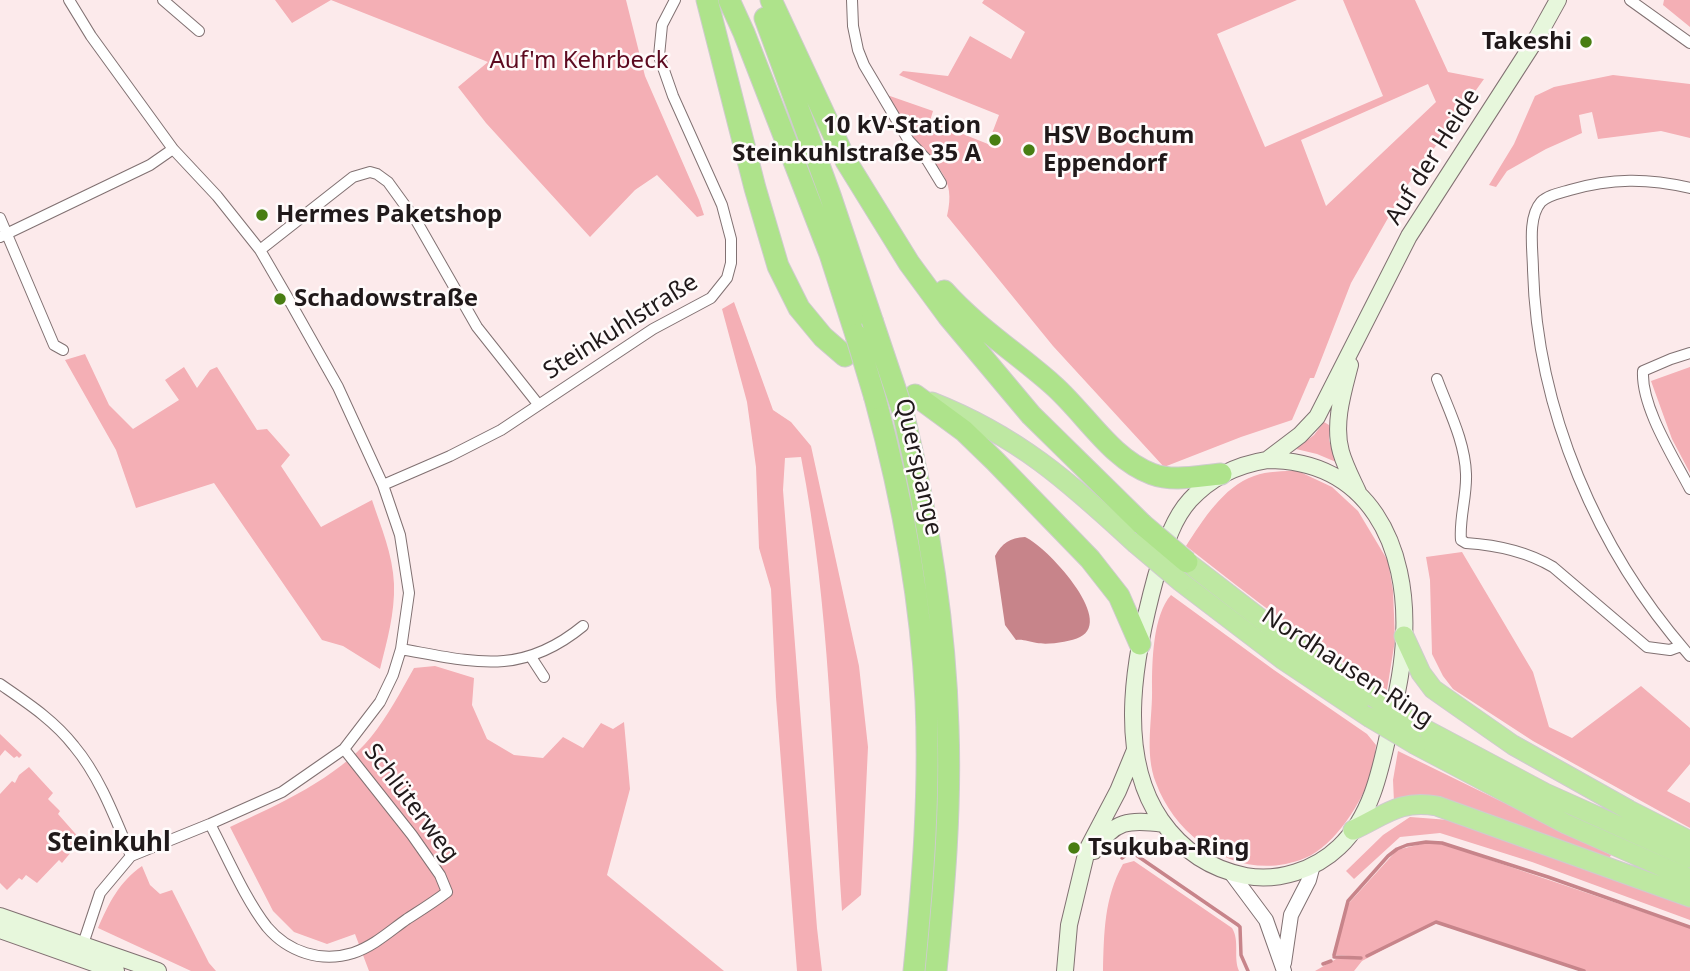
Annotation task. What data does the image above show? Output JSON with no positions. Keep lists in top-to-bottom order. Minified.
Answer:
{"streets":{"highway":["Querspange","Nordhausen-Ring"],"main road":["Auf der Heide"],"street":["Steinkuhlstraße","Schlüterweg"]},"districts":["Steinkuhl"],"parks":["Auf'm Kehrbeck"],"places":["Takeshi","10 kV-Station Steinkuhlstraße 35 A","HSV Bochum Eppendorf","Hermes Paketshop","Schadowstraße","Tsukuba-Ring"]}
